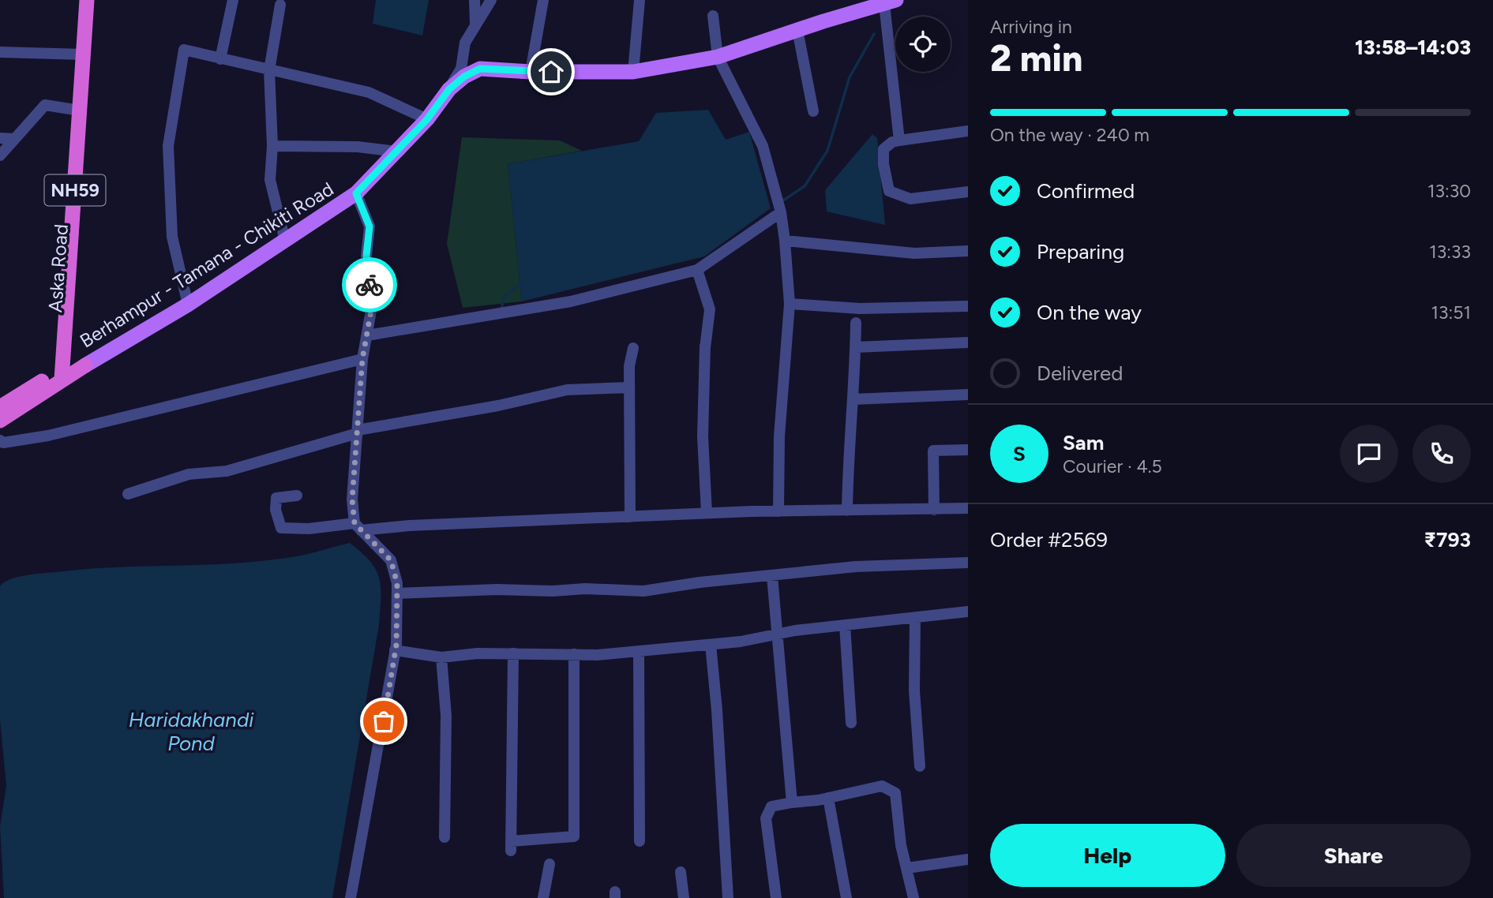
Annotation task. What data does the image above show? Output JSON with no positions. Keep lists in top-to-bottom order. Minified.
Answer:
{"streets":{"highway":["NH59","Aska Road"],"main road":["Berhampur - Tamana - Chikiti Road"]},"crossings":[["NH59","Berhampur - Tamana - Chikiti Road"],["NH59","Aska Road"],["Berhampur - Tamana - Chikiti Road","Aska Road"]],"water":["Haridakhandi Pond"],"page":{"heading":["2 min","Arriving in","13:58–14:03"],"panel":["Sam","Courier · 4.5","Order #2569","₹793"],"bar":"On the way · 240 m","list":[["Confirmed","13:30"],["Preparing","13:33"],["On the way","13:51"],"Delivered"],"round":"S","buttons":["Help","Share"]}}
